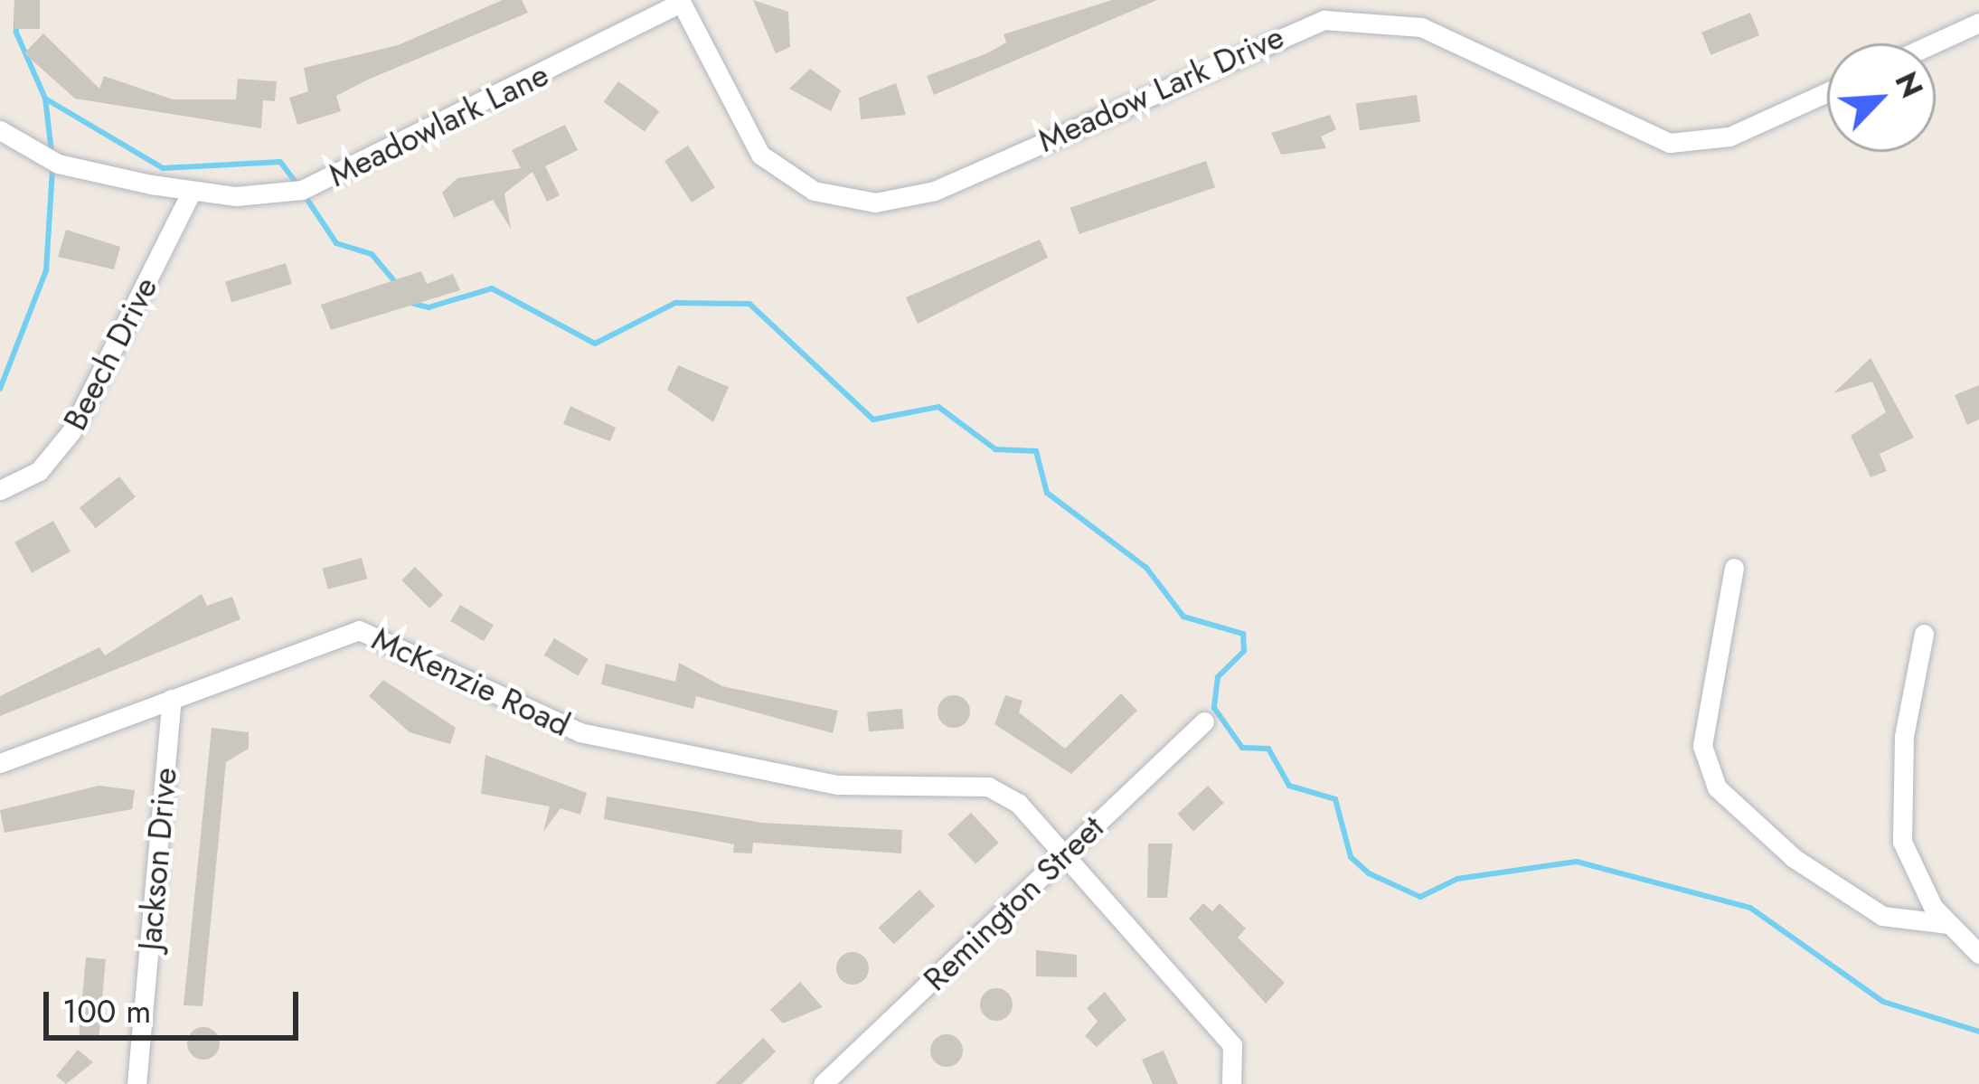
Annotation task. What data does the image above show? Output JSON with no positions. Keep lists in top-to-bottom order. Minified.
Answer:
{"streets":{"street":["Meadow Lark Drive","Meadowlark Lane","Beech Drive","McKenzie Road","Jackson Drive","Remington Street"]},"crossings":[["Meadow Lark Drive","Meadowlark Lane"],["Meadowlark Lane","Beech Drive"],["McKenzie Road","Jackson Drive"],["McKenzie Road","Remington Street"]],"scale_bar":"100 m","north":"top right"}
